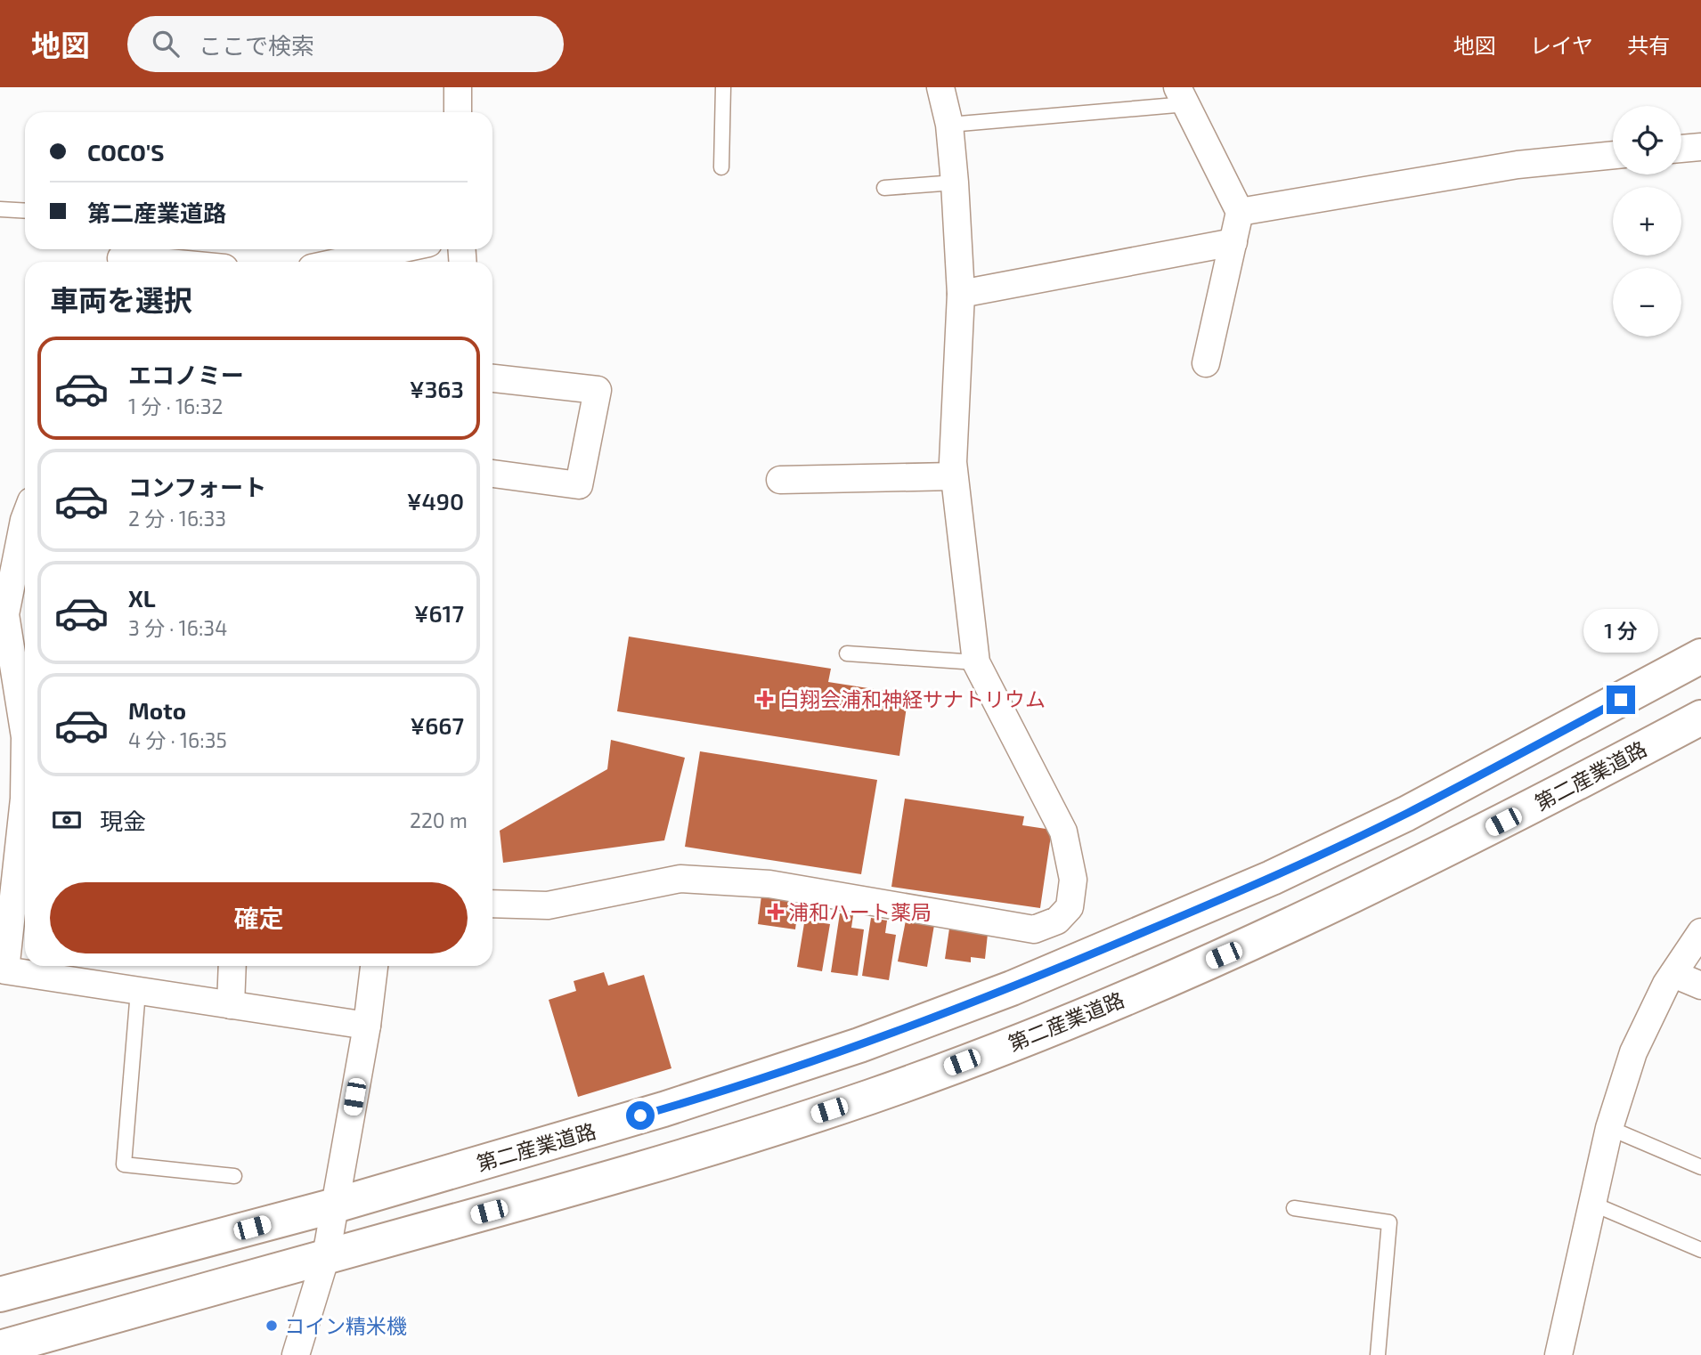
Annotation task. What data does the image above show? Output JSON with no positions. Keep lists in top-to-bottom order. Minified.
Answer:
{"streets":{"main road":["第二産業道路"]},"places":{"health":["白翔会浦和神経サナトリウム","浦和ハート薬局"],"other":["コイン精米機"]},"page":{"header":"地図","search":"ここで検索","nav":["地図","レイヤ","共有"],"map_buttons":["+","−"],"banner":["COCO'S","第二産業道路"],"heading":"車両を選択","list":[{"name":"エコノミー","note":"1 分 · 16:32","value":"¥363"},{"name":"コンフォート","note":"2 分 · 16:33","value":"¥490"},{"name":"XL","note":"3 分 · 16:34","value":"¥617"},{"name":"Moto","note":"4 分 · 16:35","value":"¥667"}],"bubble":"1 分","pay":["現金","220 m"],"buttons":"確定"}}
